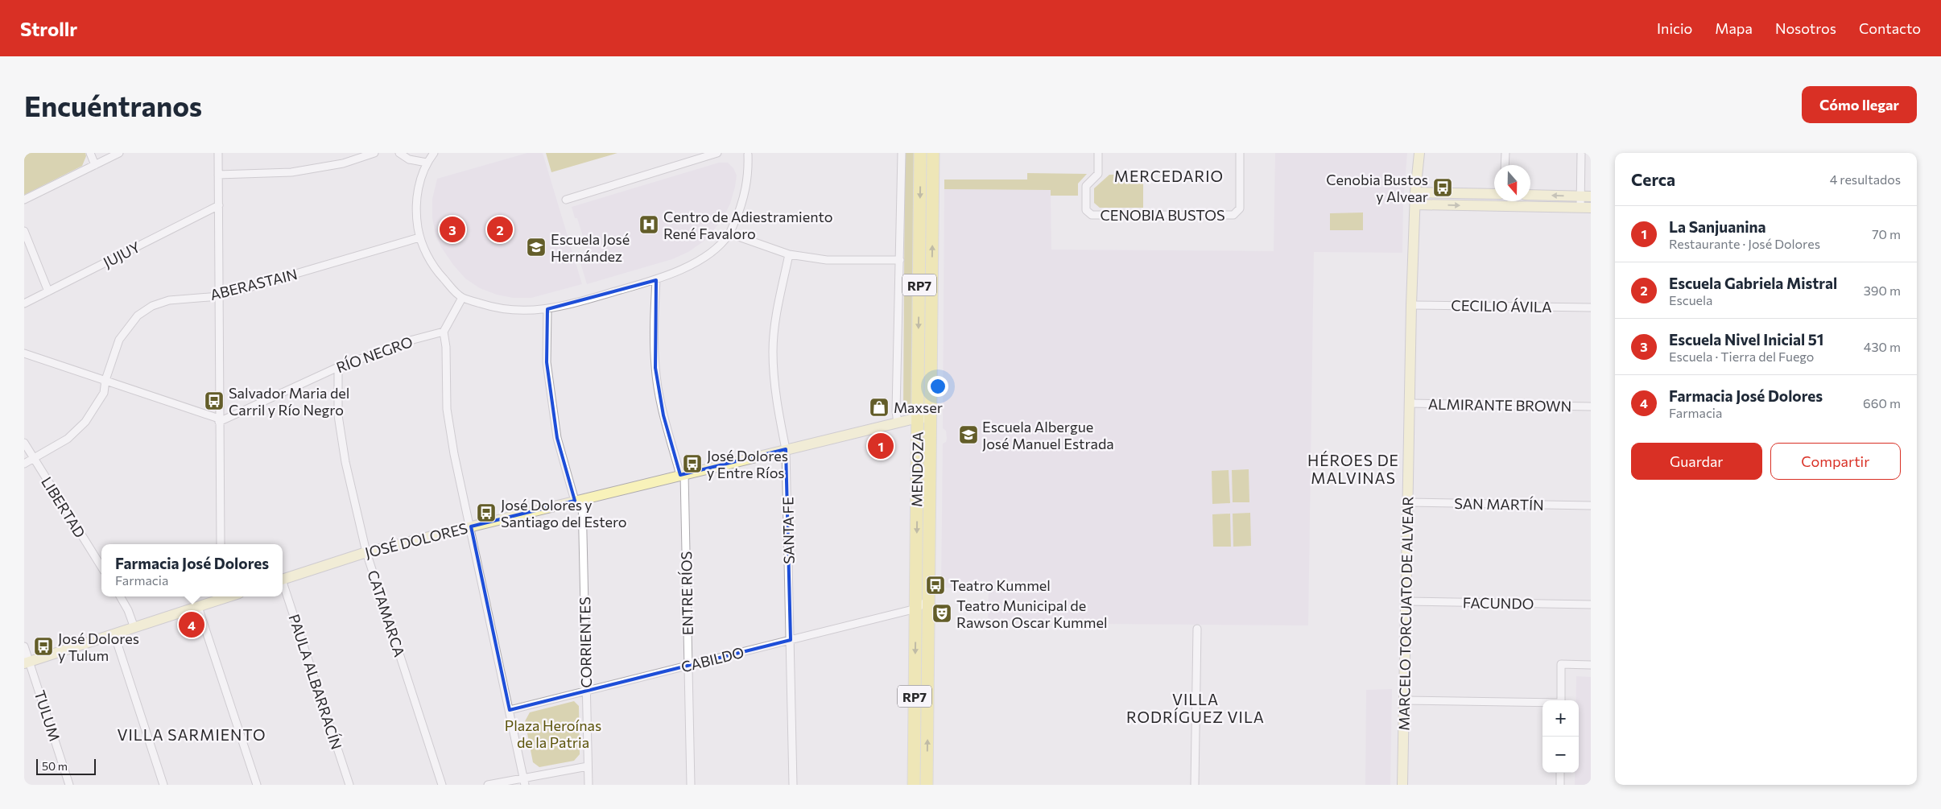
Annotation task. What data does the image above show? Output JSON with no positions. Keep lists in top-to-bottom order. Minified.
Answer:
{"streets":{"main road":["RP7","MENDOZA"],"street":["CENOBIA BUSTOS","JUJUY","ABERASTAIN","CECILIO ÁVILA","RÍO NEGRO","ALMIRANTE BROWN","SAN MARTÍN","LIBERTAD","SANTA FE","JOSÉ DOLORES","ENTRE RÍOS","FACUNDO","CATAMARCA","MARCELO TORCUATO DE ALVEAR","CORRIENTES","CABILDO","PAULA ALBARRACÍN","TULUM"]},"crossings":[["ABERASTAIN","LIBERTAD"],["CECILIO ÁVILA","MARCELO TORCUATO DE ALVEAR"],["RÍO NEGRO","CATAMARCA"],["ALMIRANTE BROWN","MARCELO TORCUATO DE ALVEAR"],["MENDOZA","JOSÉ DOLORES"],["MENDOZA","CABILDO"],["SAN MARTÍN","MARCELO TORCUATO DE ALVEAR"],["SANTA FE","JOSÉ DOLORES"],["SANTA FE","CABILDO"],["JOSÉ DOLORES","ENTRE RÍOS"],["JOSÉ DOLORES","CATAMARCA"],["JOSÉ DOLORES","CORRIENTES"],["ENTRE RÍOS","CABILDO"],["FACUNDO","MARCELO TORCUATO DE ALVEAR"],["CORRIENTES","CABILDO"]],"districts":["MERCEDARIO","HÉROES DE MALVINAS","VILLA RODRÍGUEZ VILA","VILLA SARMIENTO"],"parks":["Plaza Heroínas de la Patria"],"places":{"bus stop":["Cenobia Bustos y Alvear","Salvador Maria del Carril y Río Negro","José Dolores y Entre Ríos","José Dolores y Santiago del Estero","Teatro Kummel","José Dolores y Tulum"],"hospital":["Centro de Adiestramiento René Favaloro"],"school or university":["Escuela José Hernández","Escuela Albergue José Manuel Estrada"],"shop":["Maxser"],"theatre":["Teatro Municipal de Rawson Oscar Kummel"]},"scale_bar":"50 m","north":"bottom","page":{"header":"Strollr","nav":["Inicio","Mapa","Nosotros","Contacto"],"buttons":["Cómo llegar",["Guardar","Compartir"]],"title":"Encuéntranos","heading":["Cerca","4 resultados"],"list":[{"mark":"1","name":"La Sanjuanina","note":"Restaurante · José Dolores","value":"70 m"},{"mark":"2","name":"Escuela Gabriela Mistral","note":"Escuela","value":"390 m"},{"mark":"3","name":"Escuela Nivel Inicial 51","note":"Escuela · Tierra del Fuego","value":"430 m"},{"mark":"4","name":"Farmacia José Dolores","note":"Farmacia","value":"660 m"}],"pins":["2","3","1","4"],"popup":["Farmacia José Dolores","Farmacia"],"map_buttons":["+","−"],"scale":"50 m"}}
